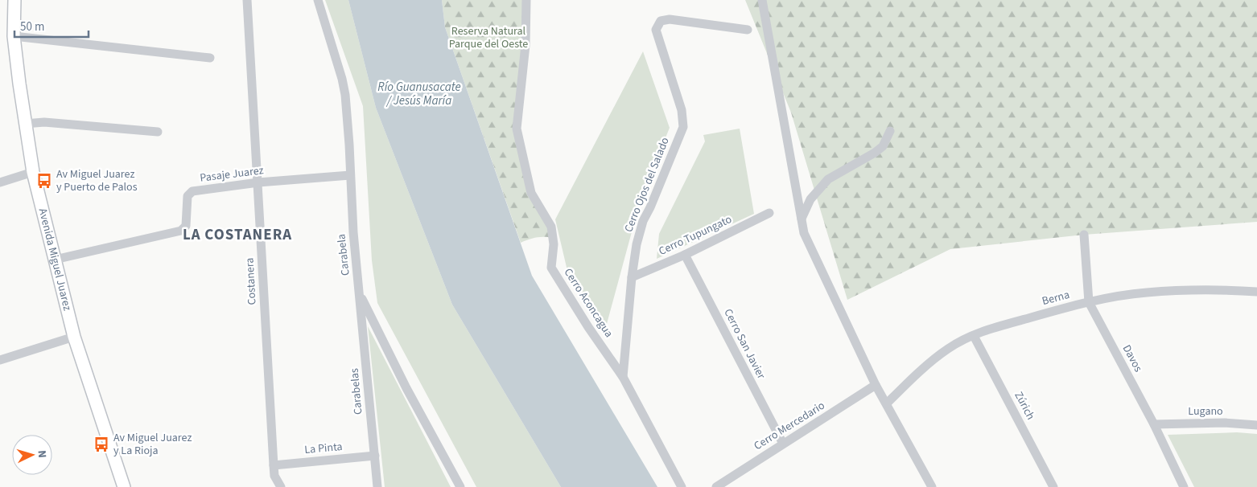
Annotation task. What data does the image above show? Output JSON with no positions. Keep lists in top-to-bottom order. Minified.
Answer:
{"streets":{"street":["Pasaje Juarez","Cerro Ojos del Salado","Cerro Tupungato","Carabela","Avenida Miguel Juarez","Costanera","Berna","Cerro Aconcagua","Cerro San Javier","Davos","Carabelas","Zúrich","Lugano","Cerro Mercedario","La Pinta"]},"crossings":[["Pasaje Juarez","Carabela"],["Pasaje Juarez","Avenida Miguel Juarez"],["Pasaje Juarez","Costanera"],["Cerro Ojos del Salado","Cerro Tupungato"],["Cerro Ojos del Salado","Cerro Aconcagua"],["Cerro Tupungato","Cerro San Javier"],["Carabela","Carabelas"],["Costanera","La Pinta"],["Berna","Davos"],["Berna","Zúrich"],["Cerro San Javier","Cerro Mercedario"],["Davos","Lugano"],["Carabelas","La Pinta"]],"districts":["LA COSTANERA"],"water":["Río Guanusacate / Jesús María"],"parks":["Reserva Natural Parque del Oeste"],"places":{"bus stop":["Av Miguel Juarez y Puerto de Palos","Av Miguel Juarez y La Rioja"]},"scale_bar":"50 m","north":"right"}
